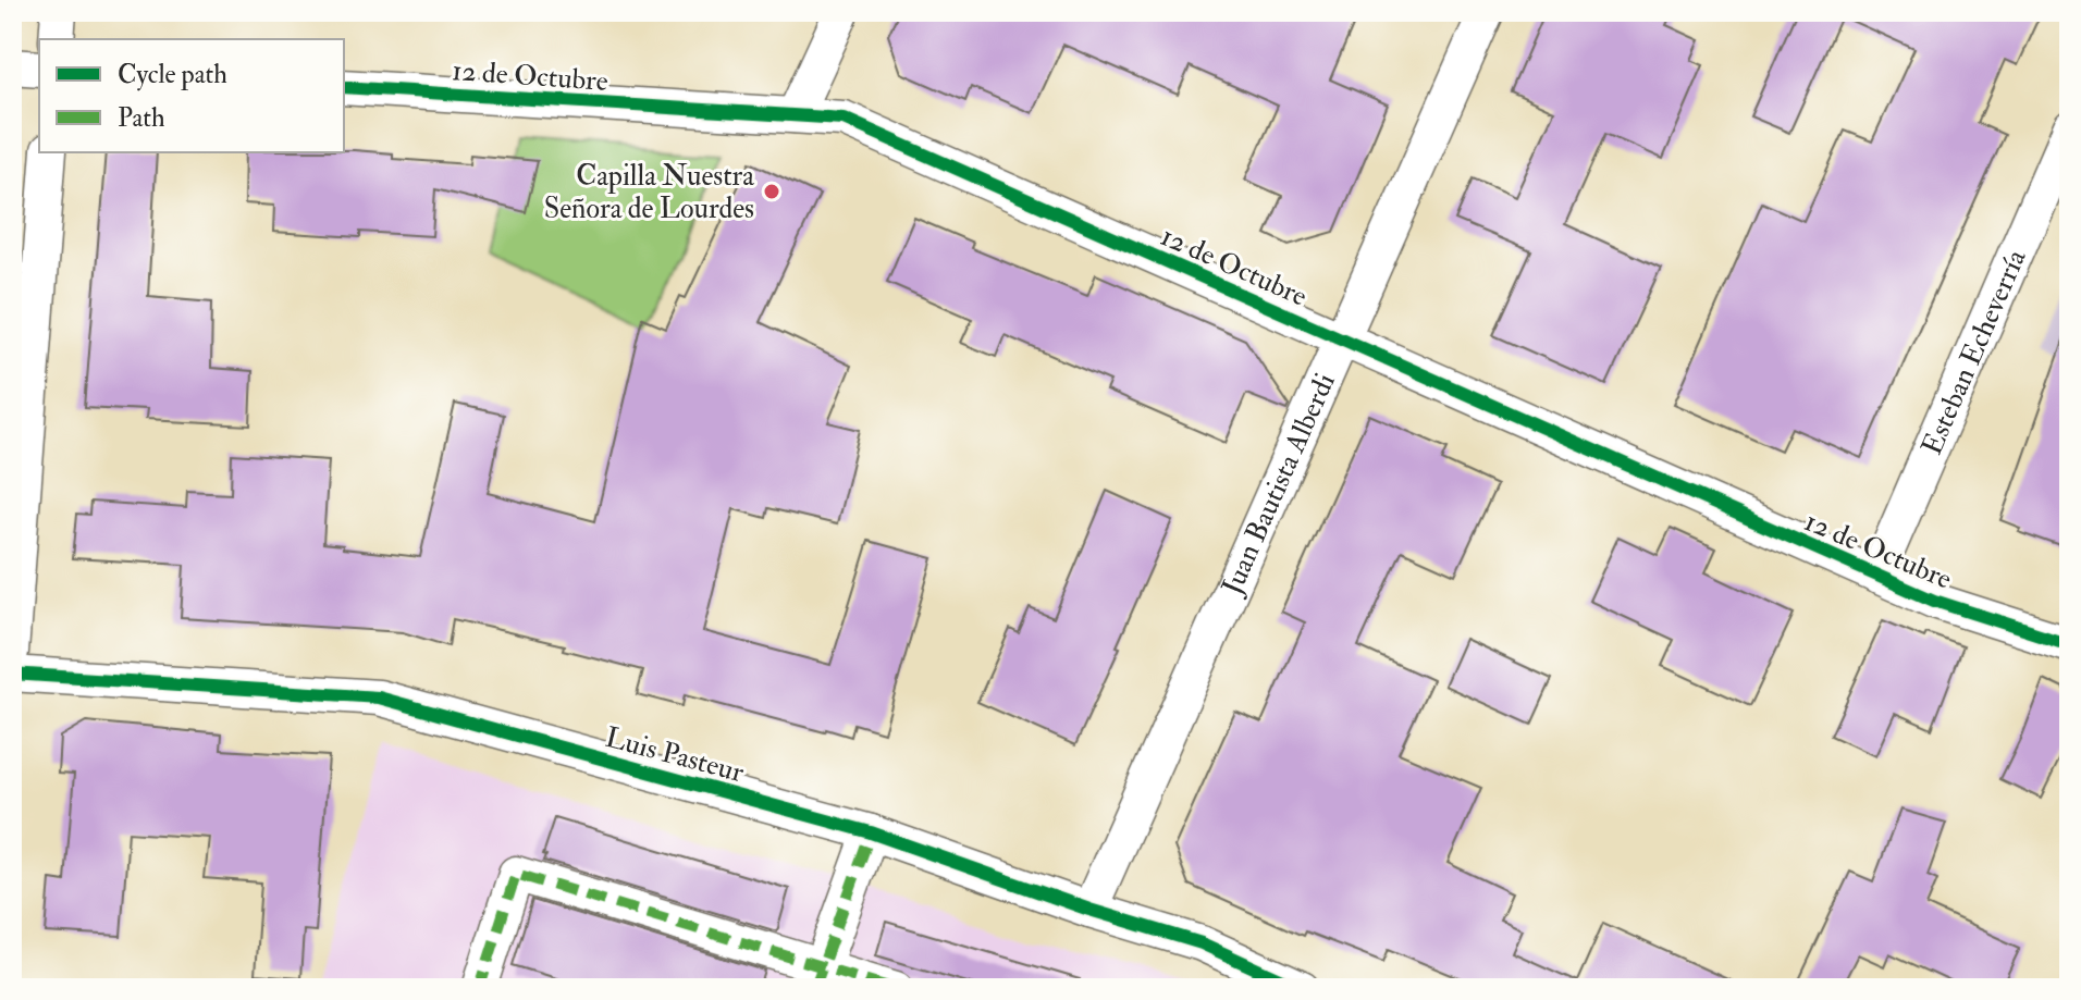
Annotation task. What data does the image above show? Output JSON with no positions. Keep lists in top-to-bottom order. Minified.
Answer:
{"streets":{"street":["12 de Octubre","Esteban Echeverría","Juan Bautista Alberdi","Luis Pasteur"]},"crossings":[["12 de Octubre","Esteban Echeverría"],["12 de Octubre","Juan Bautista Alberdi"],["Juan Bautista Alberdi","Luis Pasteur"]],"places":["Capilla Nuestra Señora de Lourdes"],"legend":["Cycle path","Path"]}
